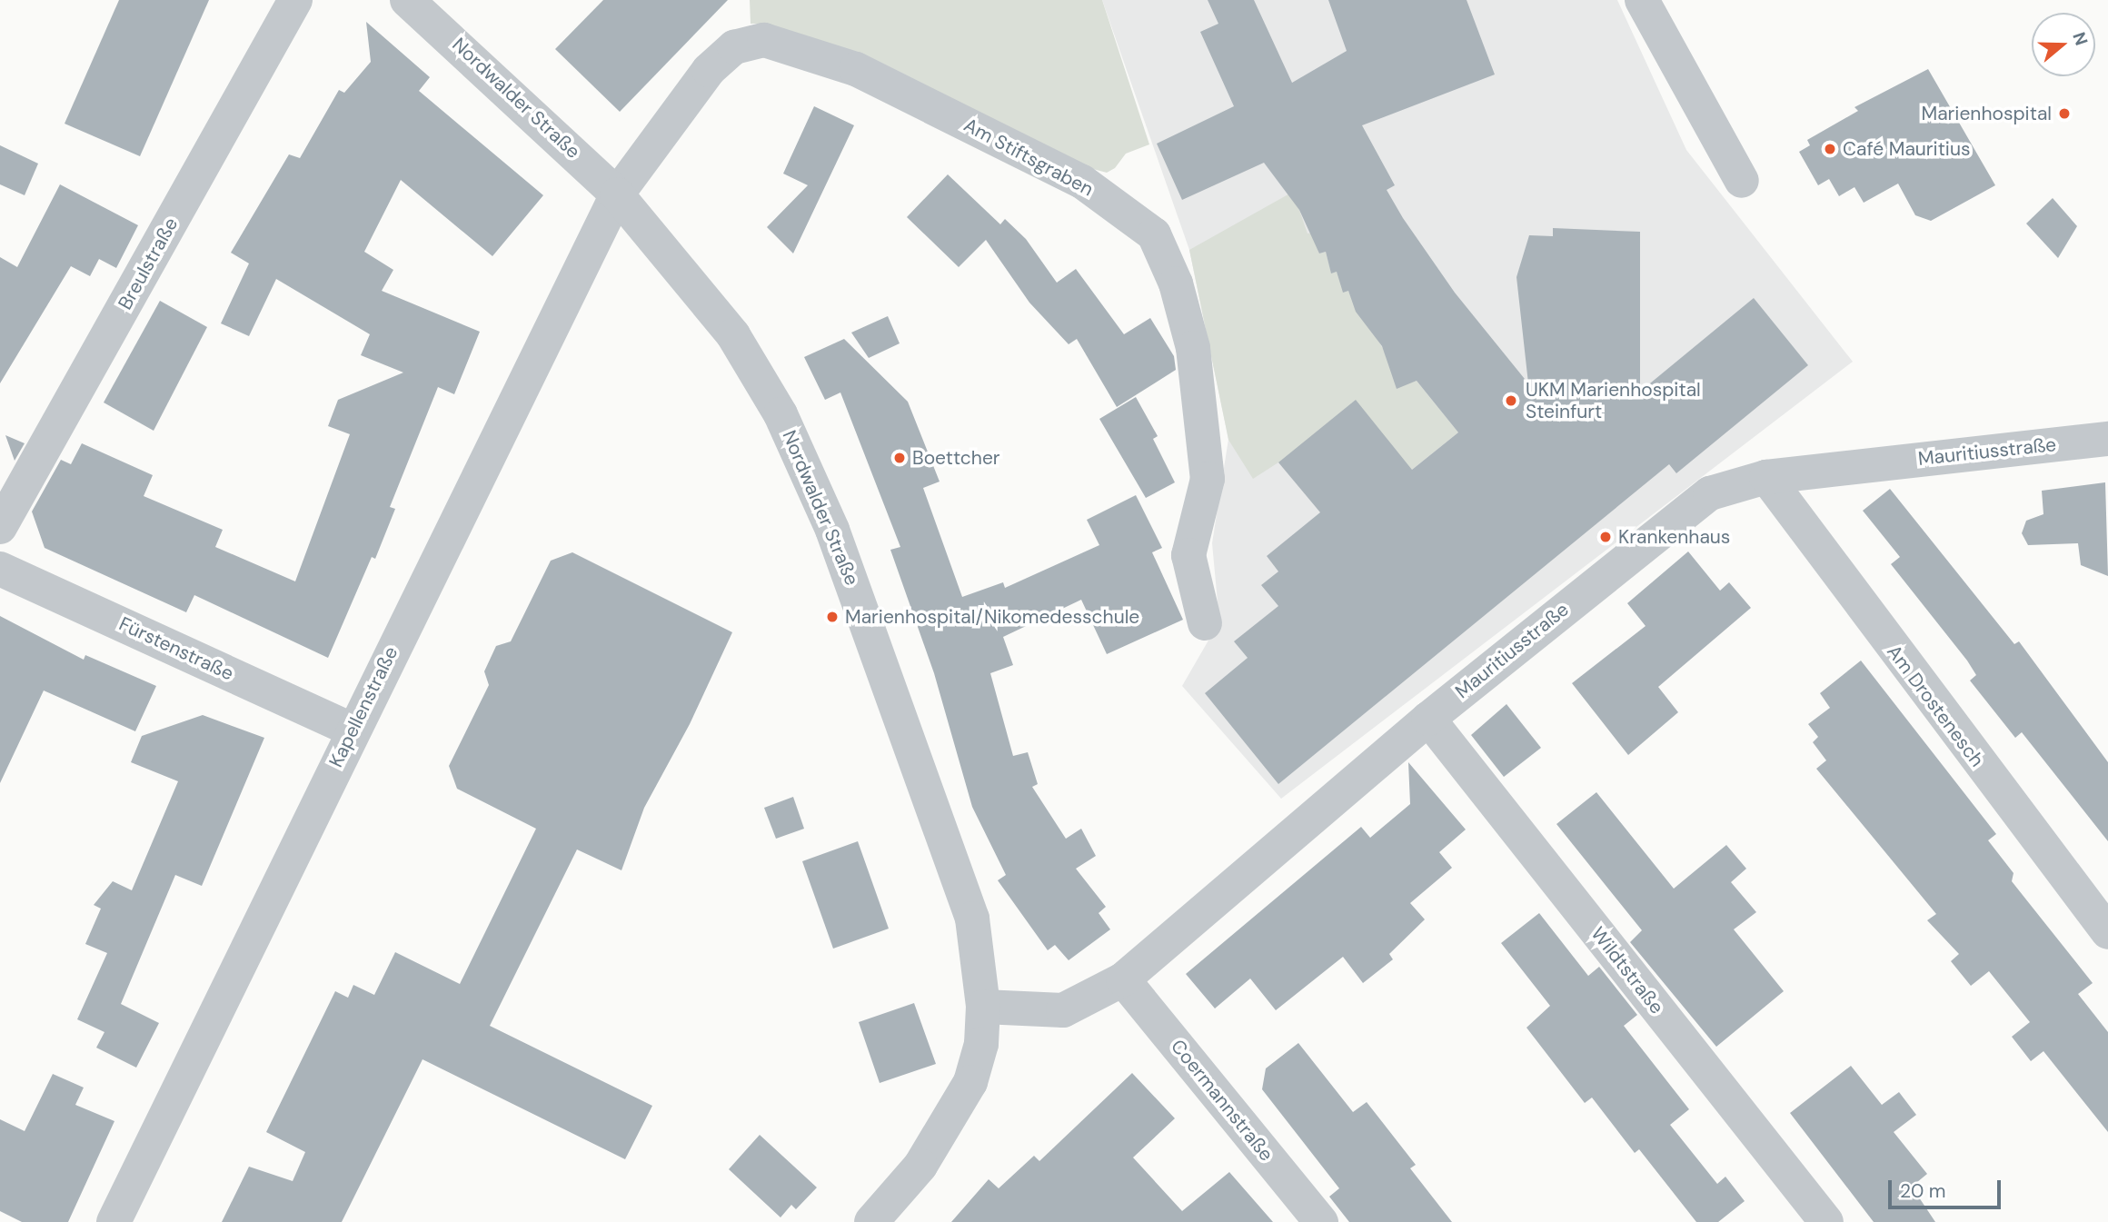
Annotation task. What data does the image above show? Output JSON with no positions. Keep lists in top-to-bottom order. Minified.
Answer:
{"streets":{"street":["Nordwalder Straße","Am Stiftsgraben","Breulstraße","Mauritiusstraße","Fürstenstraße","Am Drostenesch","Kapellenstraße","Wildtstraße","Coermannstraße"]},"crossings":[["Nordwalder Straße","Am Stiftsgraben"],["Nordwalder Straße","Mauritiusstraße"],["Nordwalder Straße","Kapellenstraße"],["Am Stiftsgraben","Kapellenstraße"],["Mauritiusstraße","Am Drostenesch"],["Mauritiusstraße","Wildtstraße"],["Mauritiusstraße","Coermannstraße"],["Fürstenstraße","Kapellenstraße"]],"places":["Marienhospital","Café Mauritius","UKM Marienhospital Steinfurt","Boettcher","Krankenhaus","Marienhospital/Nikomedesschule"],"scale_bar":"20 m","north":"right"}
